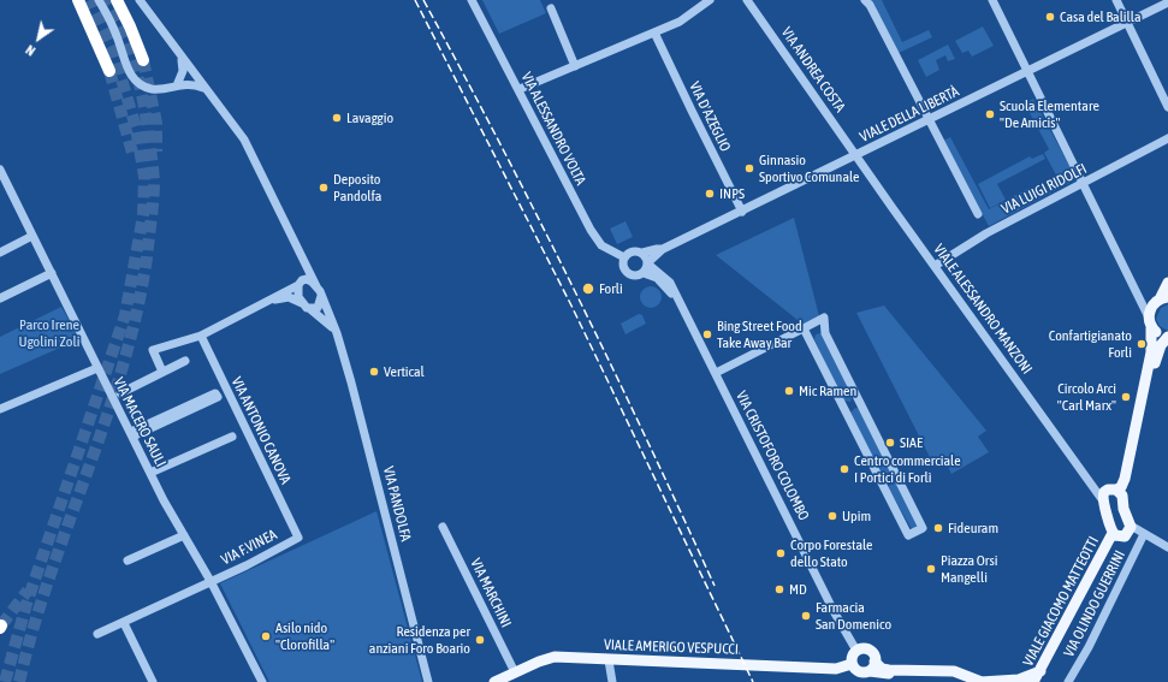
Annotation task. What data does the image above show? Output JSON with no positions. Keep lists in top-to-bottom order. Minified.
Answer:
{"streets":{"main road":["VIALE GIACOMO MATTEOTTI","VIALE AMERIGO VESPUCCI"],"street":["VIA ANDREA COSTA","VIALE DELLA LIBERTÀ","VIA D'AZEGLIO","VIA ALESSANDRO VOLTA","VIA LUIGI RIDOLFI","VIALE ALESSANDRO MANZONI","VIA MACERO SAULI","VIA ANTONIO CANOVA","VIA CRISTOFORO COLOMBO","VIA PANDOLFA","VIA F.VINEA","VIA MARCHINI","VIA OLINDO GUERRINI"]},"crossings":[["VIA ANDREA COSTA","VIALE DELLA LIBERTÀ"],["VIA ANDREA COSTA","VIALE ALESSANDRO MANZONI"],["VIALE DELLA LIBERTÀ","VIA D'AZEGLIO"],["VIALE DELLA LIBERTÀ","VIA ALESSANDRO VOLTA"],["VIALE DELLA LIBERTÀ","VIALE ALESSANDRO MANZONI"],["VIA LUIGI RIDOLFI","VIALE ALESSANDRO MANZONI"],["VIA MACERO SAULI","VIA F.VINEA"],["VIA ANTONIO CANOVA","VIA F.VINEA"],["VIA CRISTOFORO COLOMBO","VIALE AMERIGO VESPUCCI"],["VIA MARCHINI","VIALE AMERIGO VESPUCCI"]],"parks":["Parco Irene Ugolini Zoli"],"places":["Casa del Balilla","Scuola Elementare \"De Amicis\"","Lavaggio","Ginnasio Sportivo Comunale","Deposito Pandolfa","INPS","Forlì","Bing Street Food Take Away Bar","Confartigianato Forlì","Vertical","Mic Ramen","Circolo Arci \"Carl Marx\"","SIAE","Centro commerciale I Portici di Forlì","Upim","Fideuram","Corpo Forestale dello Stato","Piazza Orsi Mangelli","MD","Farmacia San Domenico","Asilo nido \"Clorofilla\"","Residenza per anziani Foro Boario"],"north":"bottom left"}
